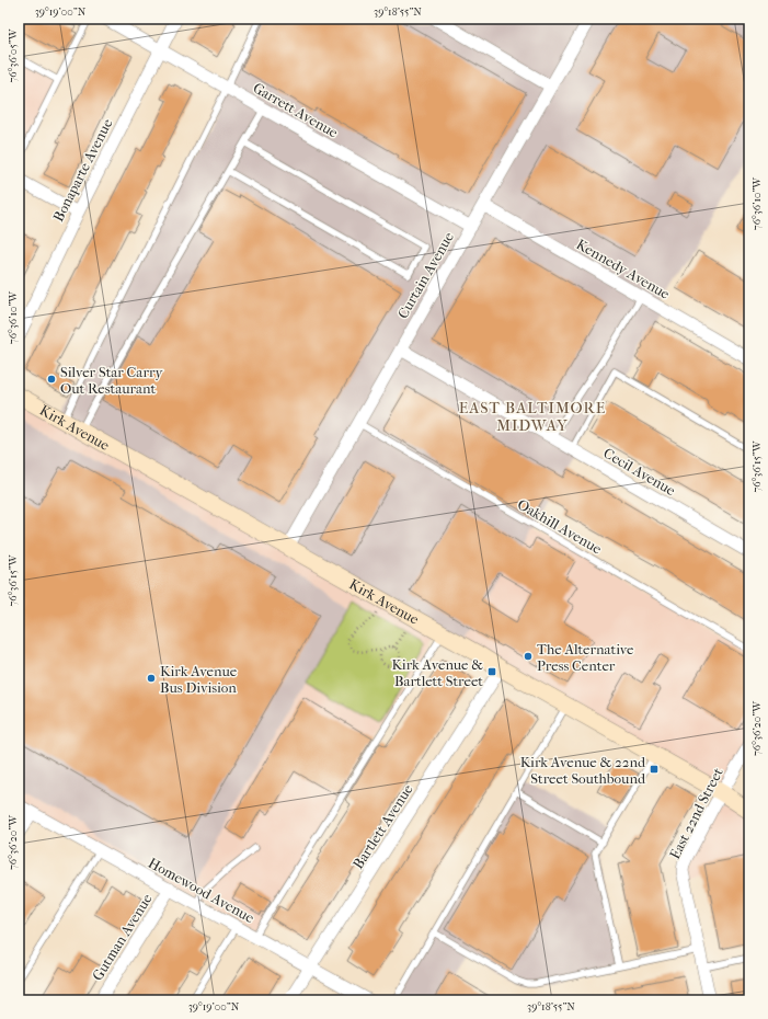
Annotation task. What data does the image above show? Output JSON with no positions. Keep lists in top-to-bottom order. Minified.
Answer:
{"streets":{"street":["Garrett Avenue","Bonaparte Avenue","Kennedy Avenue","Curtain Avenue","Kirk Avenue","Cecil Avenue","East 22nd Street","Bartlett Avenue","Homewood Avenue","Gutman Avenue"],"lane":["Oakhill Avenue"]},"crossings":[["Garrett Avenue","Bonaparte Avenue"],["Garrett Avenue","Curtain Avenue"],["Kennedy Avenue","Curtain Avenue"],["Curtain Avenue","Kirk Avenue"],["Curtain Avenue","Cecil Avenue"],["Curtain Avenue","Oakhill Avenue"],["Kirk Avenue","East 22nd Street"],["Kirk Avenue","Bartlett Avenue"],["Bartlett Avenue","Homewood Avenue"],["Homewood Avenue","Gutman Avenue"]],"districts":["EAST BALTIMORE MIDWAY"],"places":{"other":["Silver Star Carry Out Restaurant","The Alternative Press Center","Kirk Avenue Bus Division"],"transit":["Kirk Avenue & Bartlett Street","Kirk Avenue & 22nd Street Southbound"]},"coordinates":["39°19'00\"N","39°18'55\"N","76°36'05\"W","76°36'10\"W","76°36'15\"W","76°36'20\"W"]}
